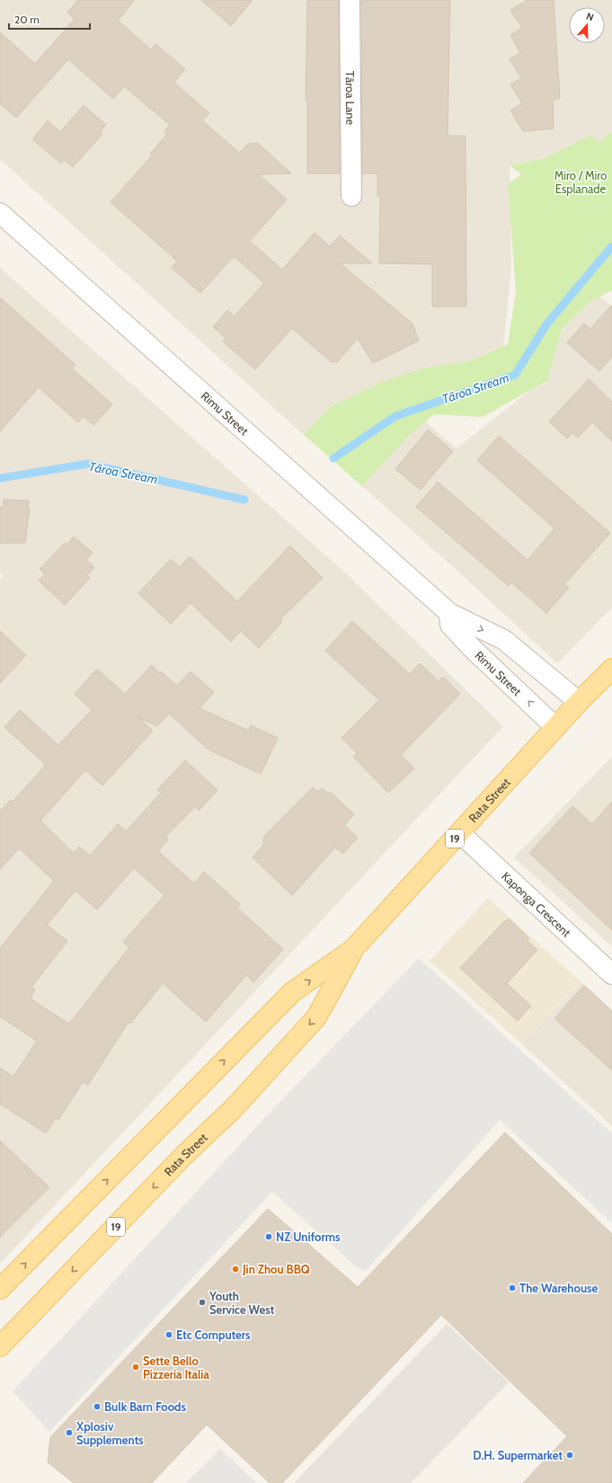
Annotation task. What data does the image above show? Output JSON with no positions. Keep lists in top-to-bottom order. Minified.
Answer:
{"streets":{"main road":["Rata Street","19"],"street":["Tāroa Lane","Rimu Street","Kaponga Crescent"]},"crossings":[["Rimu Street","Rata Street"],["Rata Street","Kaponga Crescent"]],"water":["Tāroa Stream"],"parks":["Miro / Miro Esplanade"],"places":["NZ Uniforms","Jin Zhou BBQ","The Warehouse","Youth Service West","Etc Computers","Sette Bello Pizzeria Italia","Bulk Barn Foods","Xplosiv Supplements","D.H. Supermarket"],"scale_bar":"20 m","north":"top"}
